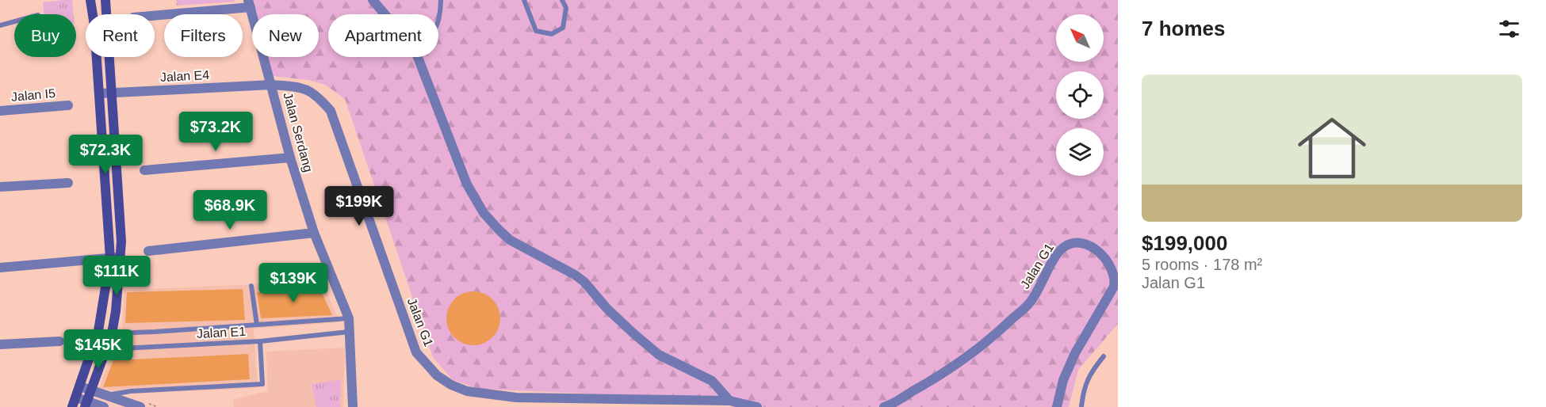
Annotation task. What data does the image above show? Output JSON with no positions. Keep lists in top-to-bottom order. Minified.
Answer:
{"streets":{"street":["Jalan E4","Jalan I5","Jalan Serdang","Jalan G1"],"lane":["Jalan E1"]},"crossings":[["Jalan E4","Jalan Serdang"],["Jalan E4","Jalan G1"],["Jalan Serdang","Jalan G1"],["Jalan Serdang","Jalan E1"]],"north":"top left","page":{"heading":"7 homes","chip":["Buy","Rent","Filters","New","Apartment"],"list":[{"name":"$199,000","note":"5 rooms · 178 m² · Jalan G1"}],"price":["$73.2K","$72.3K","$199K","$68.9K","$111K","$139K","$145K"]}}
